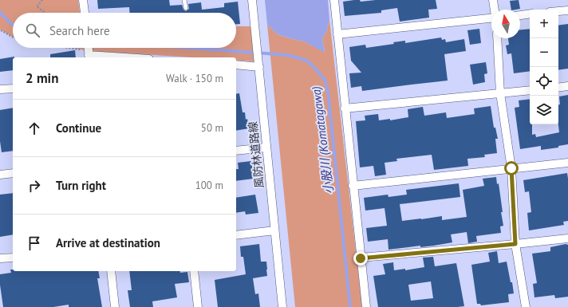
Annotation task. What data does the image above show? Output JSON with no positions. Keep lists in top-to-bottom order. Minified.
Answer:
{"streets":{"street":["風防林道路線"]},"water":["小股川 (Komatagawa)"],"north":"top","page":{"map_buttons":["+","−"],"search":"Search here","heading":["2 min","Walk · 150 m"],"list":[["Continue","50 m"],["Turn right","100 m"],"Arrive at destination"]}}
